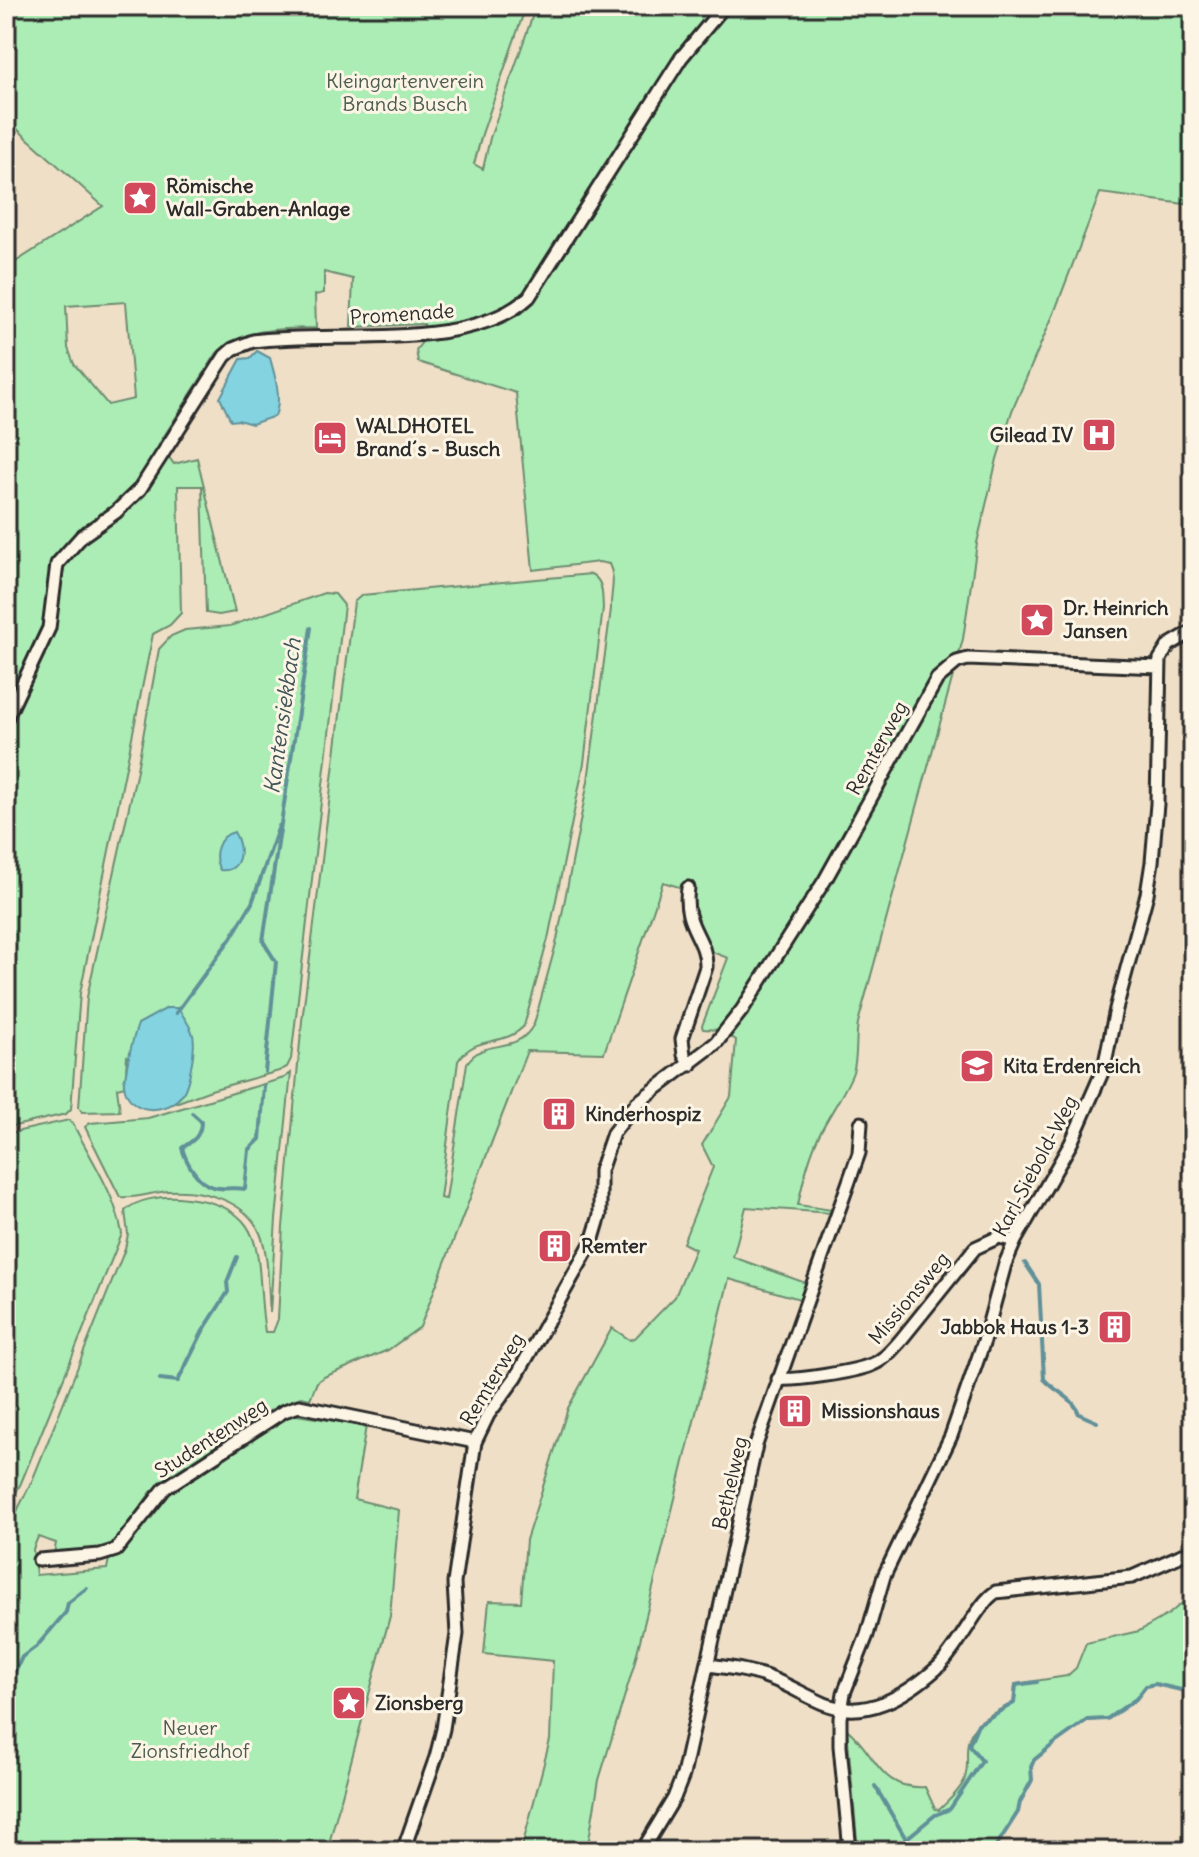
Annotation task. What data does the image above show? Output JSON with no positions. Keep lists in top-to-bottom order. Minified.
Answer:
{"streets":{"street":["Promenade","Remterweg","Karl-Siebold-Weg","Missionsweg","Studentenweg","Bethelweg"]},"crossings":[["Remterweg","Karl-Siebold-Weg"],["Remterweg","Studentenweg"],["Karl-Siebold-Weg","Missionsweg"],["Missionsweg","Bethelweg"]],"water":["Kantensiekbach"],"parks":["Kleingartenverein Brands Busch","Neuer Zionsfriedhof"],"places":{"place":["Römische Wall-Graben-Anlage","Dr. Heinrich Jansen","Zionsberg"],"hospital":["Gilead IV"],"hotel":["WALDHOTEL Brand´s - Busch"],"school or university":["Kita Erdenreich"],"building":["Kinderhospiz","Remter","Jabbok Haus 1-3","Missionshaus"]}}
